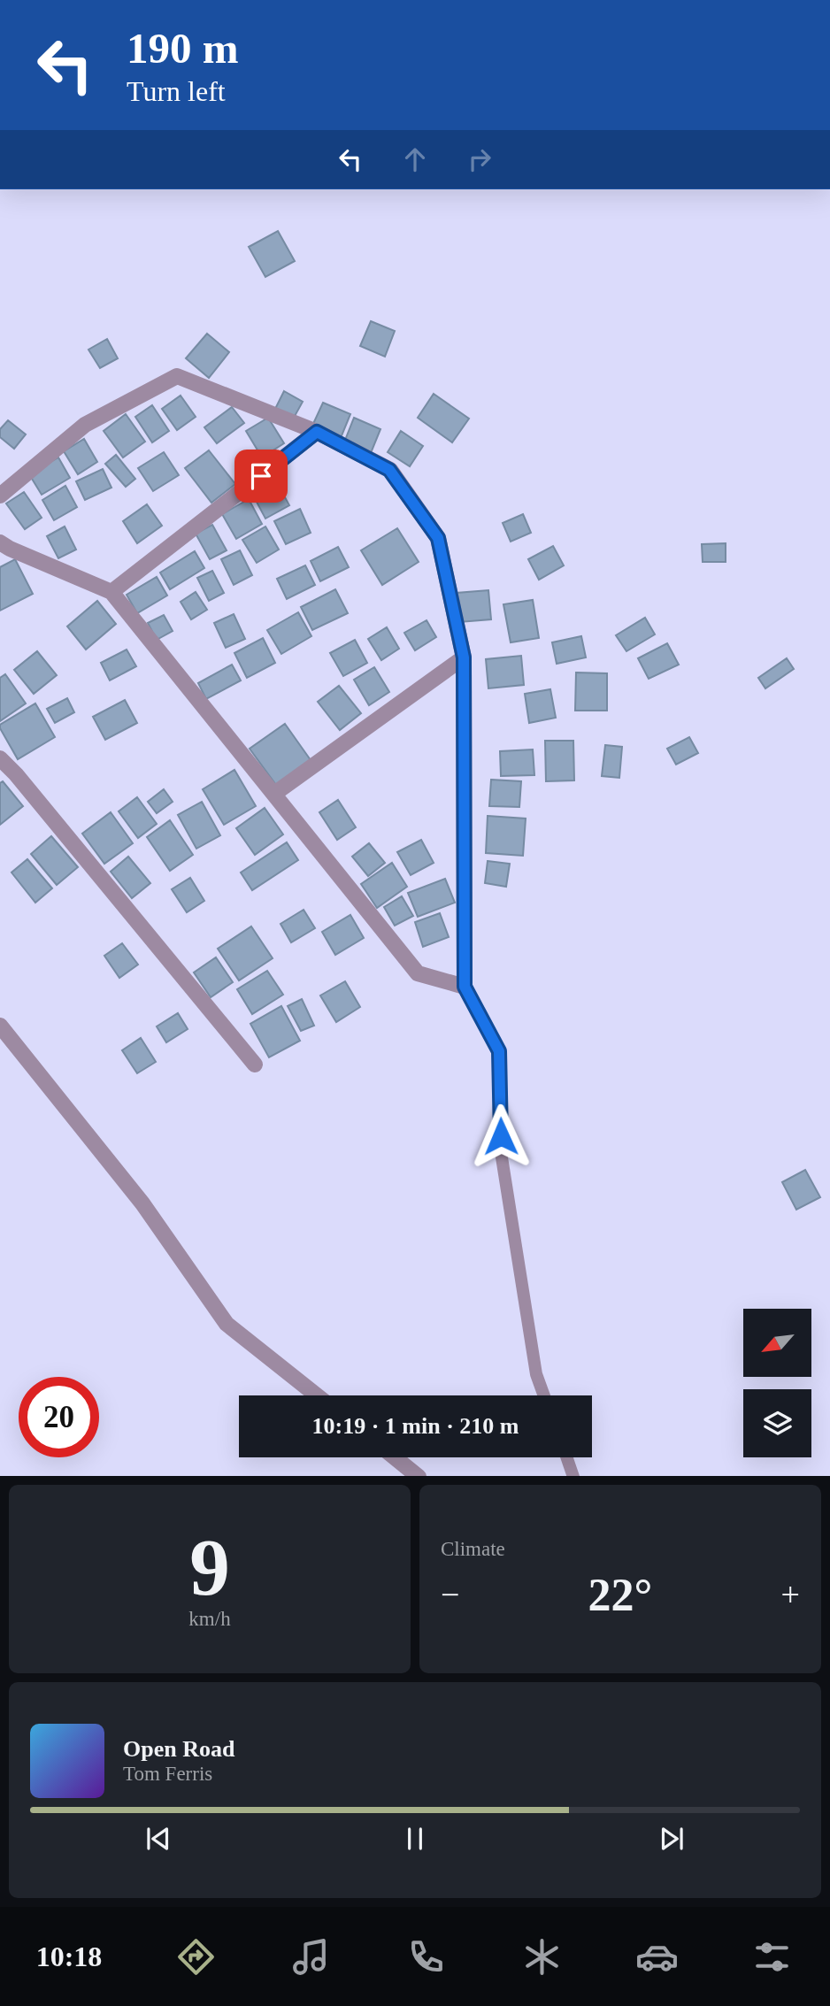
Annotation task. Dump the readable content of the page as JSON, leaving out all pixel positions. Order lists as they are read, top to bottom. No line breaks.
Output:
{"north":"bottom left","page":{"turn":["190 m","Turn left"],"limit":"20","trip":"10:19 · 1 min · 210 m","tile":[["9","km/h"],"Climate"],"heat":["−","22°","+"],"song":["Open Road","Tom Ferris"],"tabs":"10:18"}}
